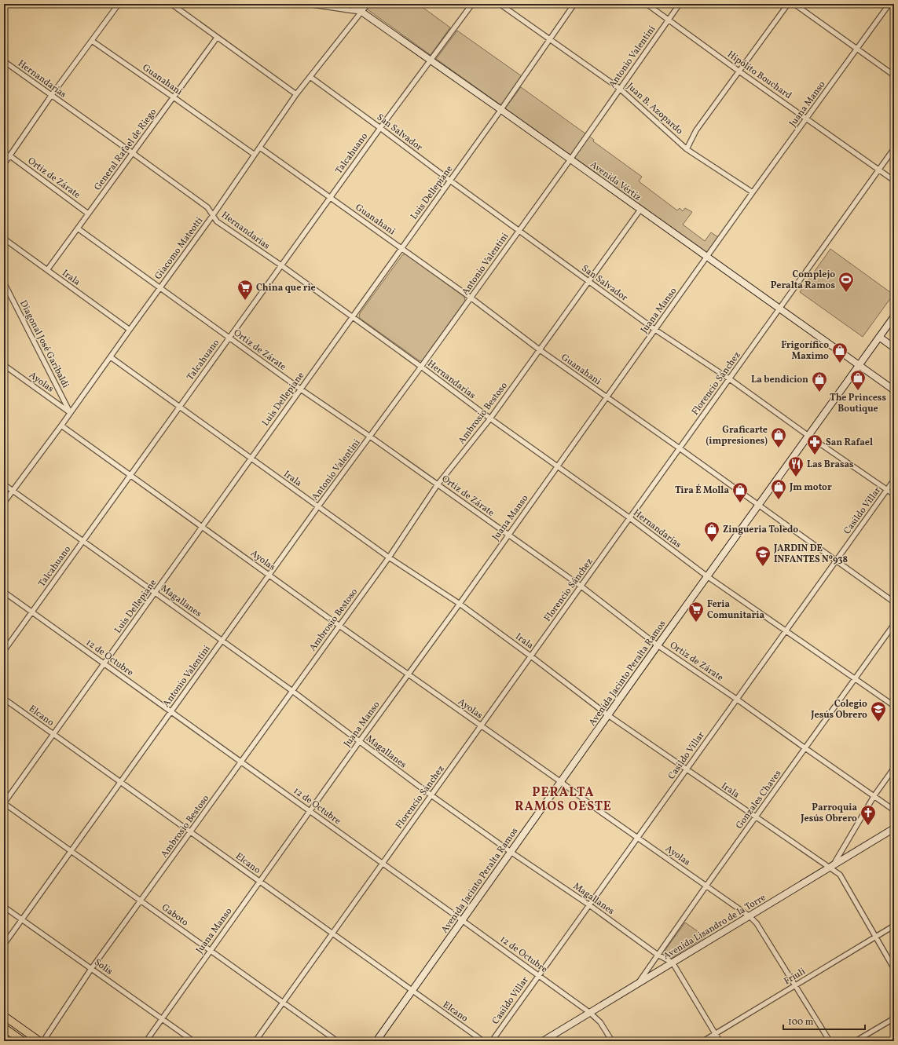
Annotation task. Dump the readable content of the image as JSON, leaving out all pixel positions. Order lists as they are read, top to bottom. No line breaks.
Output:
{"streets":{"street":["Antonio Valentini","Hipólito Bouchard","Hernandarias","Guanahani","Juana Manso","Juan B. Azopardo","San Salvador","General Rafael de Riego","Talcahuano","Ortiz de Zárate","Avenida Vértiz","Luis Dellepiane","Giacomo Mateotti","Irala","Diagonal José Garibaldi","Ayolas","Florencio Sánchez","Ambrosio Bestoso","Casildo Villar","Magallanes","12 de Octubre","Avenida Jacinto Peralta Ramos","Elcano","Gonzales Chaves","Gaboto","Avenida Lisandro de la Torre","Solís","Friuli"]},"crossings":[["Antonio Valentini","Hipólito Bouchard"],["Antonio Valentini","Hernandarias"],["Antonio Valentini","Guanahani"],["Antonio Valentini","Juan B. Azopardo"],["Antonio Valentini","San Salvador"],["Antonio Valentini","Ortiz de Zárate"],["Antonio Valentini","Avenida Vértiz"],["Antonio Valentini","Irala"],["Antonio Valentini","Ayolas"],["Antonio Valentini","Magallanes"],["Antonio Valentini","12 de Octubre"],["Antonio Valentini","Elcano"],["Antonio Valentini","Gaboto"],["Antonio Valentini","Solís"],["Hipólito Bouchard","Juana Manso"],["Hipólito Bouchard","Florencio Sánchez"],["Hernandarias","Juana Manso"],["Hernandarias","General Rafael de Riego"],["Hernandarias","Talcahuano"],["Hernandarias","Luis Dellepiane"],["Hernandarias","Giacomo Mateotti"],["Hernandarias","Florencio Sánchez"],["Hernandarias","Ambrosio Bestoso"],["Hernandarias","Casildo Villar"],["Hernandarias","Avenida Jacinto Peralta Ramos"],["Hernandarias","Gonzales Chaves"],["Guanahani","Juana Manso"],["Guanahani","General Rafael de Riego"],["Guanahani","Talcahuano"],["Guanahani","Luis Dellepiane"],["Guanahani","Giacomo Mateotti"],["Guanahani","Florencio Sánchez"],["Guanahani","Ambrosio Bestoso"],["Guanahani","Casildo Villar"],["Guanahani","Avenida Jacinto Peralta Ramos"],["Juana Manso","Juan B. Azopardo"],["Juana Manso","San Salvador"],["Juana Manso","Ortiz de Zárate"],["Juana Manso","Avenida Vértiz"],["Juana Manso","Irala"],["Juana Manso","Ayolas"],["Juana Manso","Magallanes"],["Juana Manso","12 de Octubre"],["Juana Manso","Elcano"],["Juana Manso","Gaboto"],["Juana Manso","Solís"],["Juan B. Azopardo","Luis Dellepiane"],["San Salvador","Talcahuano"],["San Salvador","Luis Dellepiane"],["San Salvador","Giacomo Mateotti"],["San Salvador","Florencio Sánchez"],["San Salvador","Ambrosio Bestoso"],["San Salvador","Casildo Villar"],["San Salvador","Avenida Jacinto Peralta Ramos"],["General Rafael de Riego","Ortiz de Zárate"],["General Rafael de Riego","Irala"],["Talcahuano","Ortiz de Zárate"],["Talcahuano","Avenida Vértiz"],["Talcahuano","Irala"],["Talcahuano","Ayolas"],["Talcahuano","Magallanes"],["Talcahuano","12 de Octubre"],["Ortiz de Zárate","Luis Dellepiane"],["Ortiz de Zárate","Giacomo Mateotti"],["Ortiz de Zárate","Florencio Sánchez"],["Ortiz de Zárate","Ambrosio Bestoso"],["Ortiz de Zárate","Casildo Villar"],["Ortiz de Zárate","Avenida Jacinto Peralta Ramos"],["Ortiz de Zárate","Gonzales Chaves"],["Avenida Vértiz","Luis Dellepiane"],["Avenida Vértiz","Giacomo Mateotti"],["Avenida Vértiz","Florencio Sánchez"],["Avenida Vértiz","Ambrosio Bestoso"],["Avenida Vértiz","Avenida Jacinto Peralta Ramos"],["Luis Dellepiane","Irala"],["Luis Dellepiane","Ayolas"],["Luis Dellepiane","Magallanes"],["Luis Dellepiane","12 de Octubre"],["Luis Dellepiane","Elcano"],["Luis Dellepiane","Gaboto"],["Giacomo Mateotti","Irala"],["Giacomo Mateotti","Diagonal José Garibaldi"],["Giacomo Mateotti","Ayolas"],["Giacomo Mateotti","Magallanes"],["Irala","Florencio Sánchez"],["Irala","Ambrosio Bestoso"],["Irala","Casildo Villar"],["Irala","Avenida Jacinto Peralta Ramos"],["Irala","Gonzales Chaves"],["Irala","Avenida Lisandro de la Torre"],["Irala","Friuli"],["Diagonal José Garibaldi","Ayolas"],["Ayolas","Florencio Sánchez"],["Ayolas","Ambrosio Bestoso"],["Ayolas","Casildo Villar"],["Ayolas","Avenida Jacinto Peralta Ramos"],["Ayolas","Gonzales Chaves"],["Ayolas","Avenida Lisandro de la Torre"],["Ayolas","Friuli"],["Florencio Sánchez","Magallanes"],["Florencio Sánchez","12 de Octubre"],["Florencio Sánchez","Elcano"],["Florencio Sánchez","Gaboto"],["Ambrosio Bestoso","Magallanes"],["Ambrosio Bestoso","12 de Octubre"],["Ambrosio Bestoso","Elcano"],["Ambrosio Bestoso","Gaboto"],["Ambrosio Bestoso","Solís"],["Casildo Villar","Magallanes"],["Casildo Villar","12 de Octubre"],["Magallanes","Avenida Jacinto Peralta Ramos"],["Magallanes","Gonzales Chaves"],["Magallanes","Avenida Lisandro de la Torre"],["12 de Octubre","Avenida Jacinto Peralta Ramos"],["12 de Octubre","Avenida Lisandro de la Torre"],["Avenida Jacinto Peralta Ramos","Elcano"],["Gonzales Chaves","Avenida Lisandro de la Torre"]],"districts":["PERALTA RAMOS OESTE"],"places":{"sports":["Complejo Peralta Ramos"],"supermarket":["China que rie","Feria Comunitaria"],"shop":["Frigorífico Maximo","The Princess Boutique","La bendicion","Graficarte (impresiones)","Jm motor","Tira É Molla","Zingueria Toledo"],"pharmacy":["San Rafael"],"restaurant":["Las Brasas"],"school or university":["JARDIN DE INFANTES Nº938","Colegio Jesús Obrero"],"church":["Parroquia Jesús Obrero"]},"scale_bar":"100 m"}
